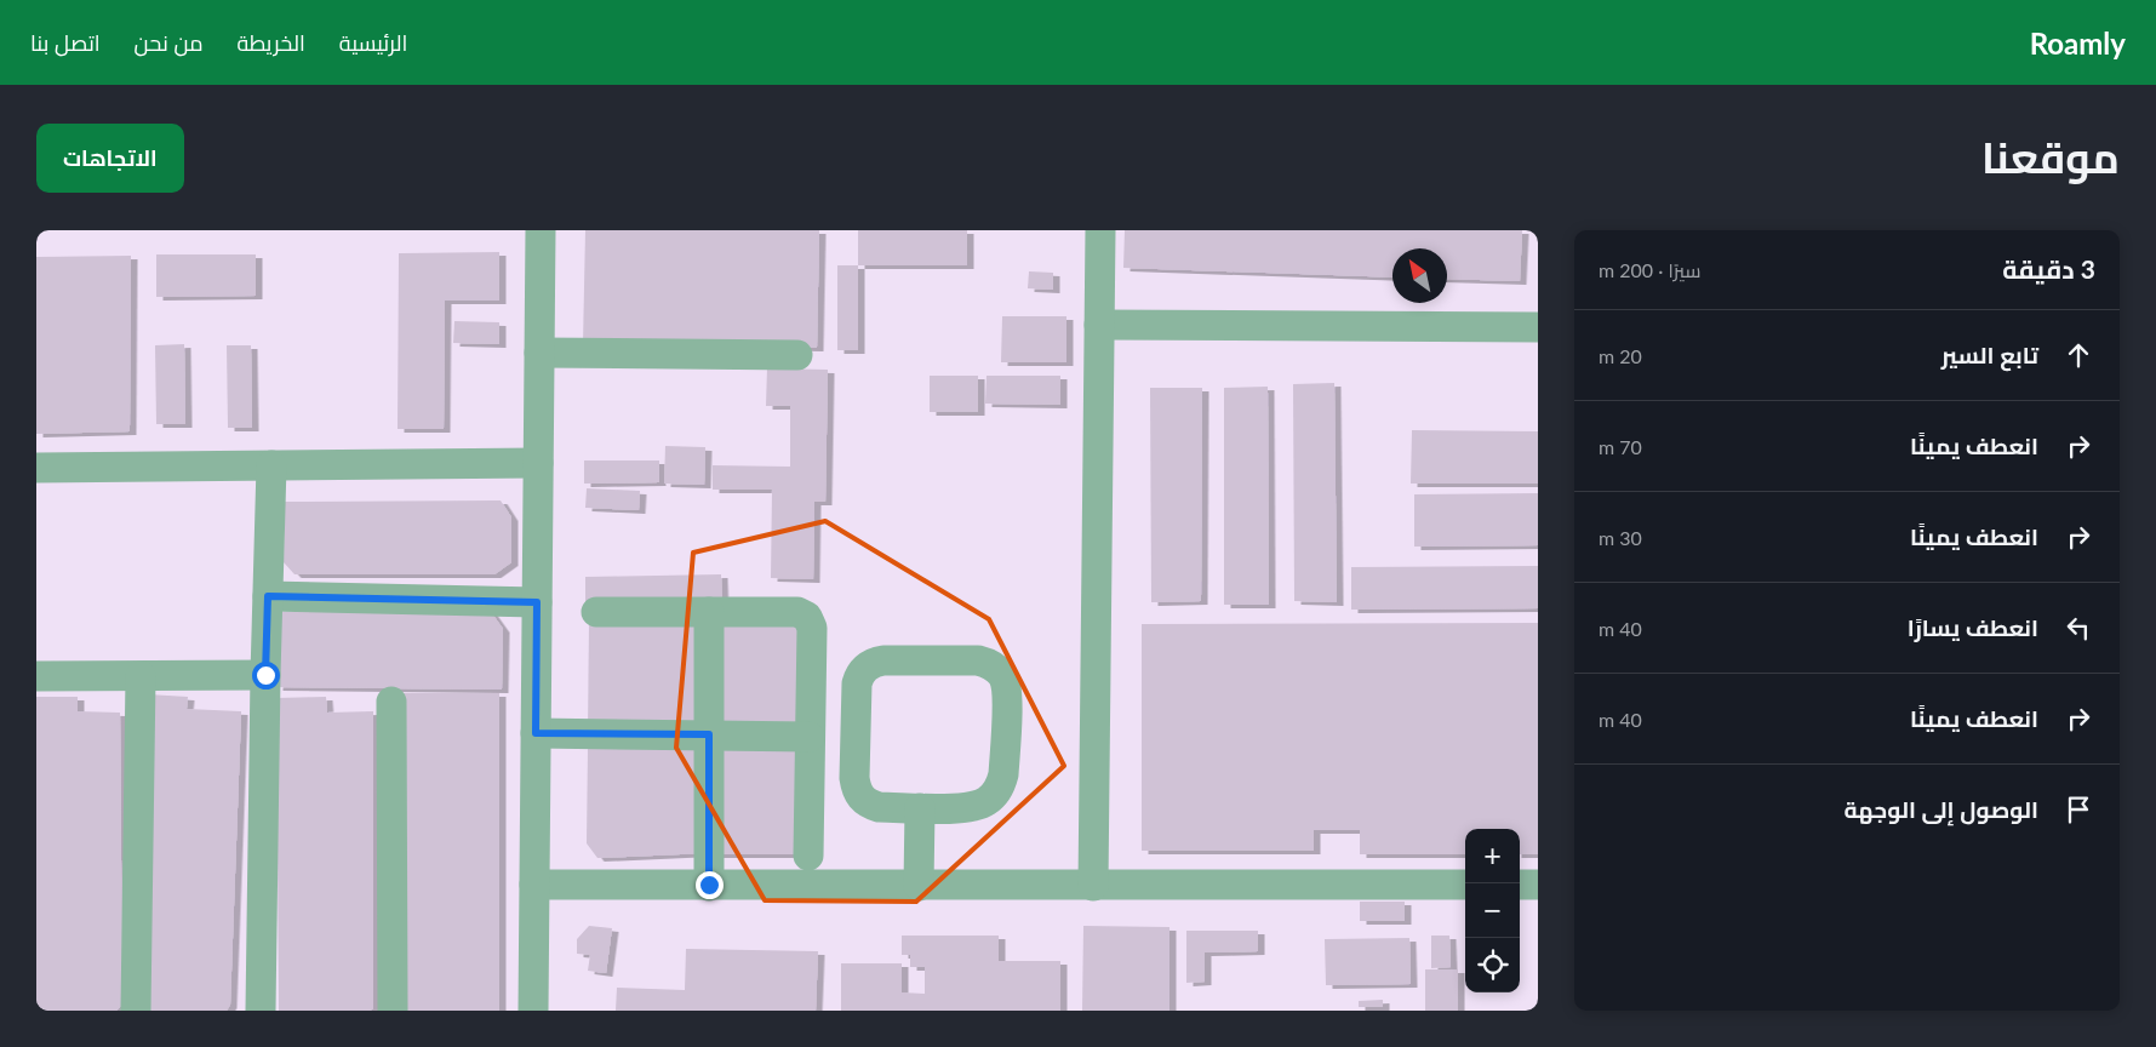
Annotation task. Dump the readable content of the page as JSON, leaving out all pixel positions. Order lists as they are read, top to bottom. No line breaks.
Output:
{"north":"top left","page":{"header":"Roamly","nav":["الرئيسية","الخريطة","من نحن","اتصل بنا"],"title":"موقعنا","buttons":"الاتجاهات","heading":["3 دقيقة","سيرًا · 200 m"],"list":[["تابع السير","20 m"],["انعطف يمينًا","70 m"],["انعطف يمينًا","30 m"],["انعطف يسارًا","40 m"],["انعطف يمينًا","40 m"],"الوصول إلى الوجهة"],"map_buttons":["+","−"]}}
